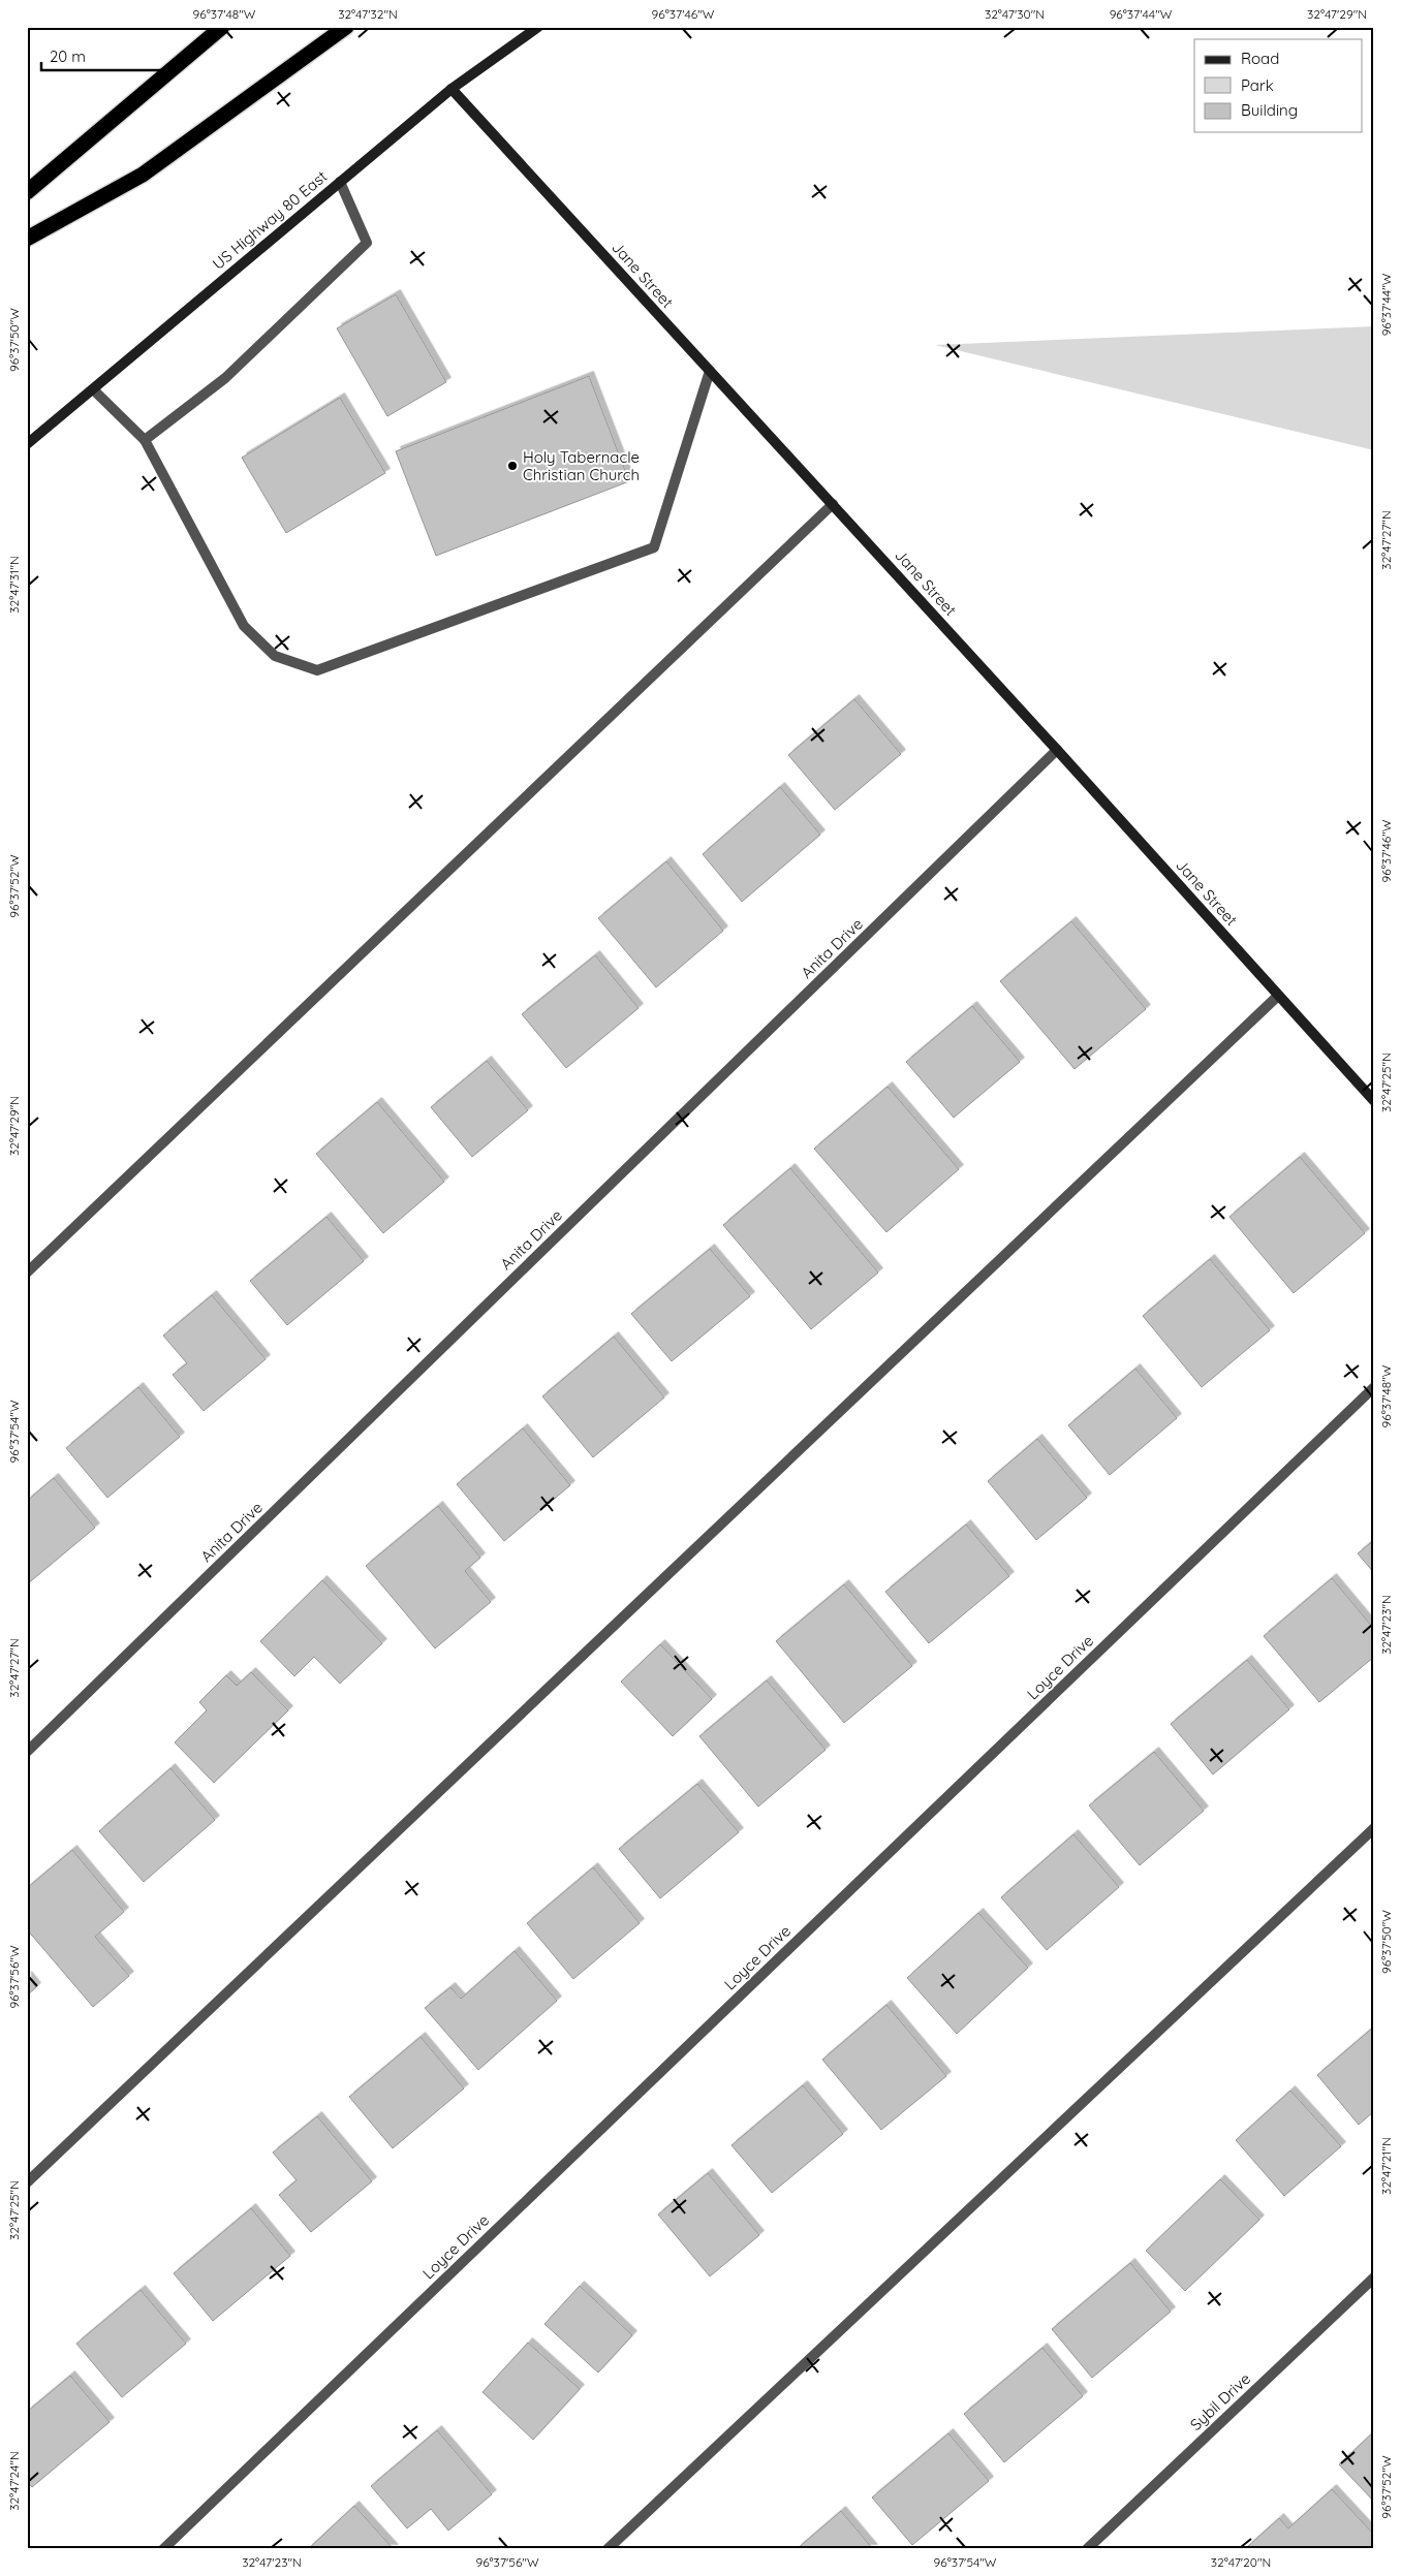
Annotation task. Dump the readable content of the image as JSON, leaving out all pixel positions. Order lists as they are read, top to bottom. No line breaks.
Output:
{"streets":{"street":["US Highway 80 East","Jane Street","Anita Drive","Loyce Drive","Sybil Drive"]},"crossings":[["US Highway 80 East","Jane Street"],["Jane Street","Anita Drive"]],"places":["Holy Tabernacle Christian Church"],"legend":["Road","Park","Building"],"scale_bar":"20 m","coordinates":["96°37'48\"W","32°47'32\"N","96°37'46\"W","32°47'30\"N","96°37'44\"W","32°47'29\"N","96°37'50\"W","32°47'27\"N","32°47'31\"N","96°37'52\"W","32°47'25\"N","96°37'54\"W","32°47'23\"N","96°37'56\"W","32°47'21\"N","32°47'24\"N","32°47'20\"N"]}
